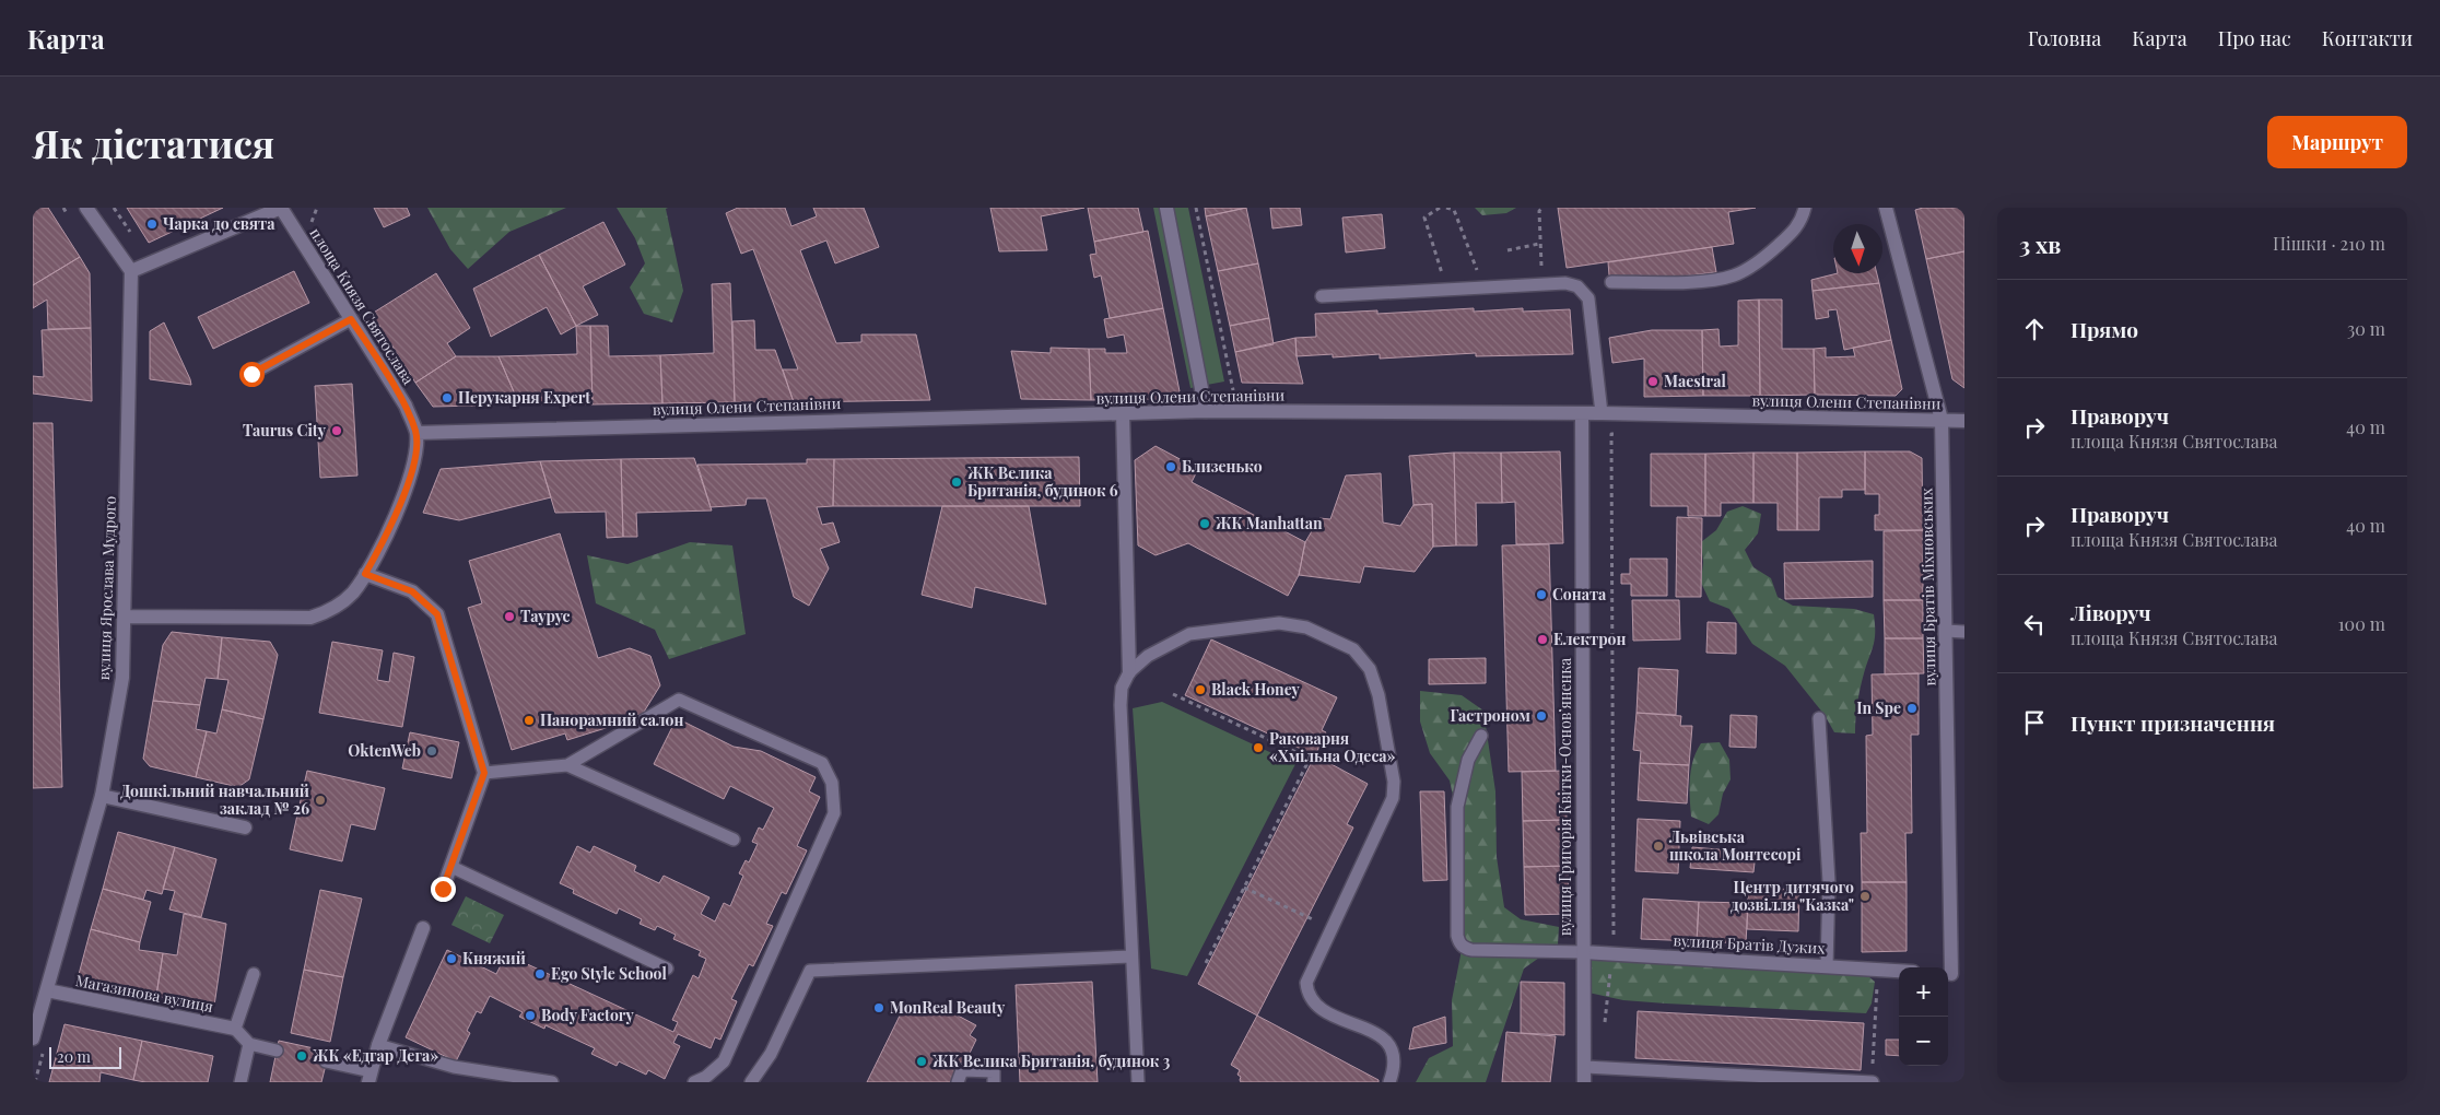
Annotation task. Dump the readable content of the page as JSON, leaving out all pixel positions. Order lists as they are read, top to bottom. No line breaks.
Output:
{"streets":{"street":["площа Князя Святослава","вулиця Олени Степанівни","вулиця Братів Міхновських","вулиця Ярослава Мудрого","вулиця Григорія Квітки-Основʼяненка","вулиця Братів Дужих","Магазинова вулиця"]},"crossings":[["площа Князя Святослава","вулиця Олени Степанівни"],["площа Князя Святослава","вулиця Ярослава Мудрого"],["вулиця Олени Степанівни","вулиця Братів Міхновських"],["вулиця Олени Степанівни","вулиця Григорія Квітки-Основʼяненка"],["вулиця Ярослава Мудрого","Магазинова вулиця"],["вулиця Григорія Квітки-Основʼяненка","вулиця Братів Дужих"]],"places":["Чарка до свята","Maestral","Перукарня Expert","Taurus City","Близенько","ЖК Велика Британія, будинок 6","ЖК Manhattan","Соната","Таурус","Електрон","Black Honey","In Spe","Гастроном","Панорамний салон","Раковарня «Хмільна Одеса»","OktenWeb","Дошкільний навчальний заклад № 26","Львівська школа Монтесорі","Центр дитячого дозвілля \"Казка\"","Княжий","Ego Style School","MonReal Beauty","Body Factory","ЖК «Едгар Дега»","ЖК Велика Британія, будинок 3"],"scale_bar":"20 m","north":"bottom","page":{"header":"Карта","nav":["Головна","Карта","Про нас","Контакти"],"buttons":"Маршрут","title":"Як дістатися","heading":["3 хв","Пішки · 210 m"],"list":[["Прямо","30 m"],["Праворуч","площа Князя Святослава","40 m"],["Праворуч","площа Князя Святослава","40 m"],["Ліворуч","площа Князя Святослава","100 m"],"Пункт призначення"],"map_buttons":["+","−"],"scale":"20 m"}}
